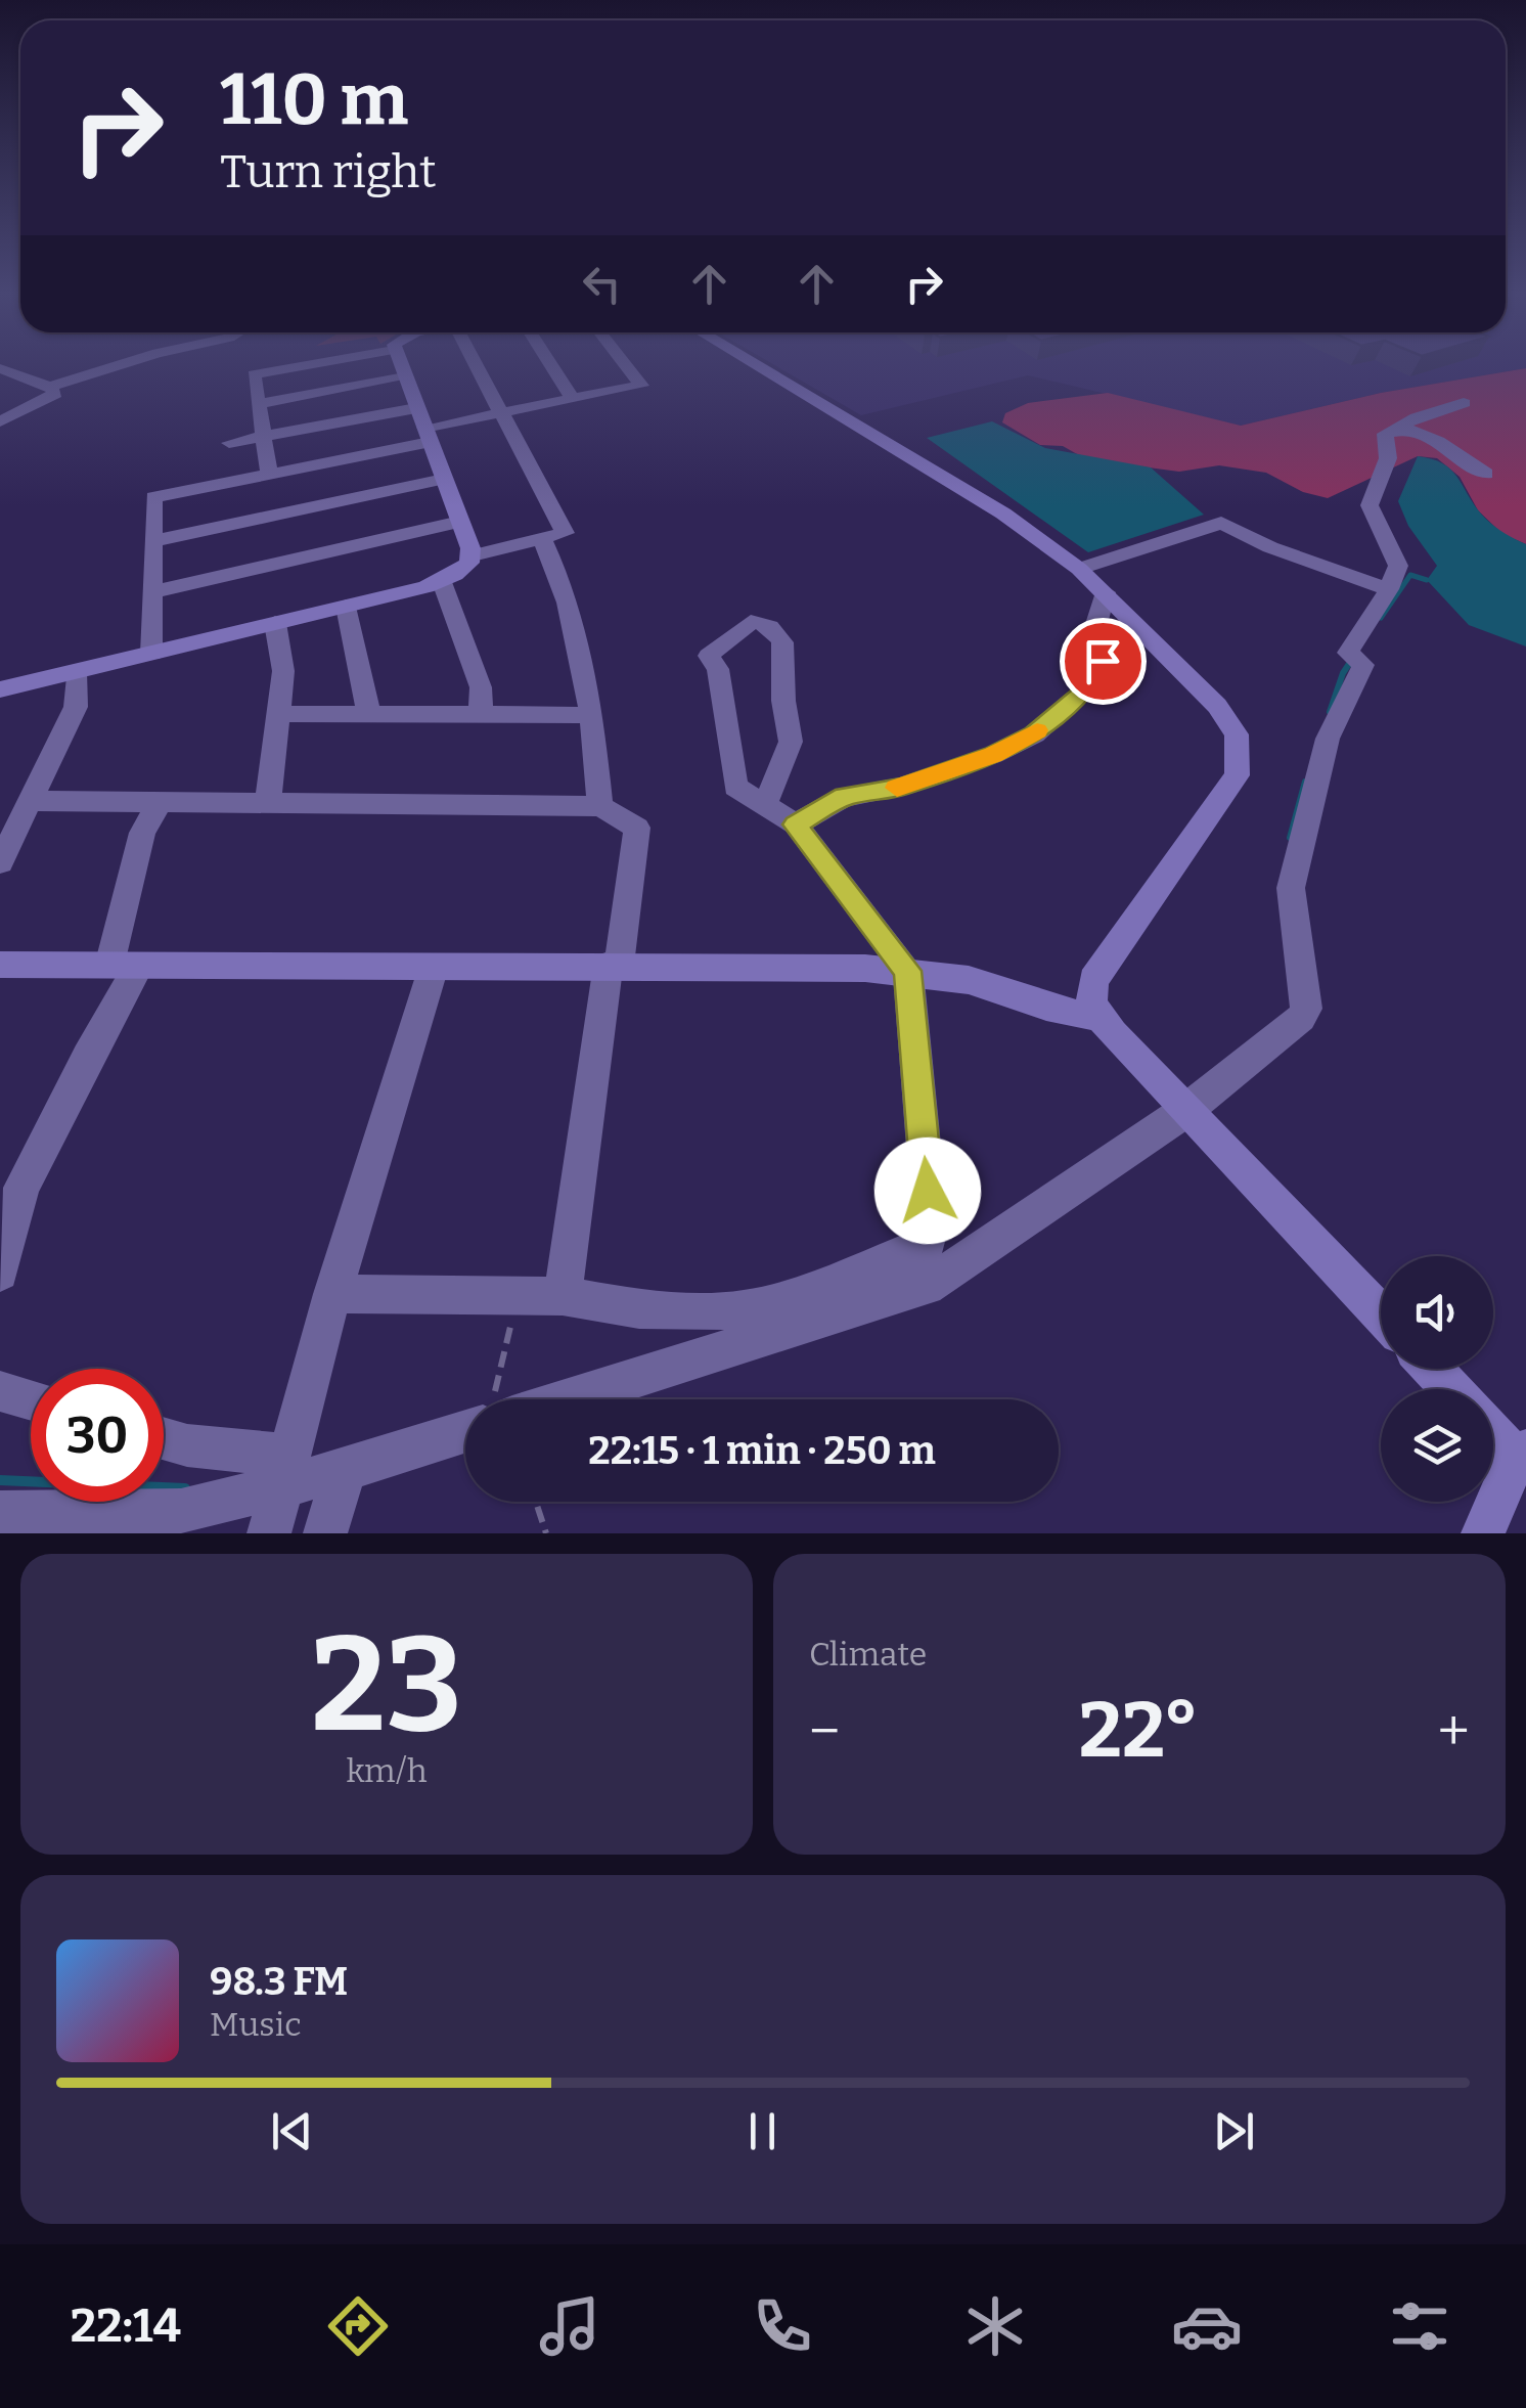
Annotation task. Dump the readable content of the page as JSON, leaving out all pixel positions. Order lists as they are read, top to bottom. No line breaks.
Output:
{"page":{"turn":["110 m","Turn right"],"limit":"30","trip":"22:15 · 1 min · 250 m","tile":[["23","km/h"],"Climate"],"heat":["−","22°","+"],"song":["98.3 FM","Music"],"tabs":"22:14"}}
